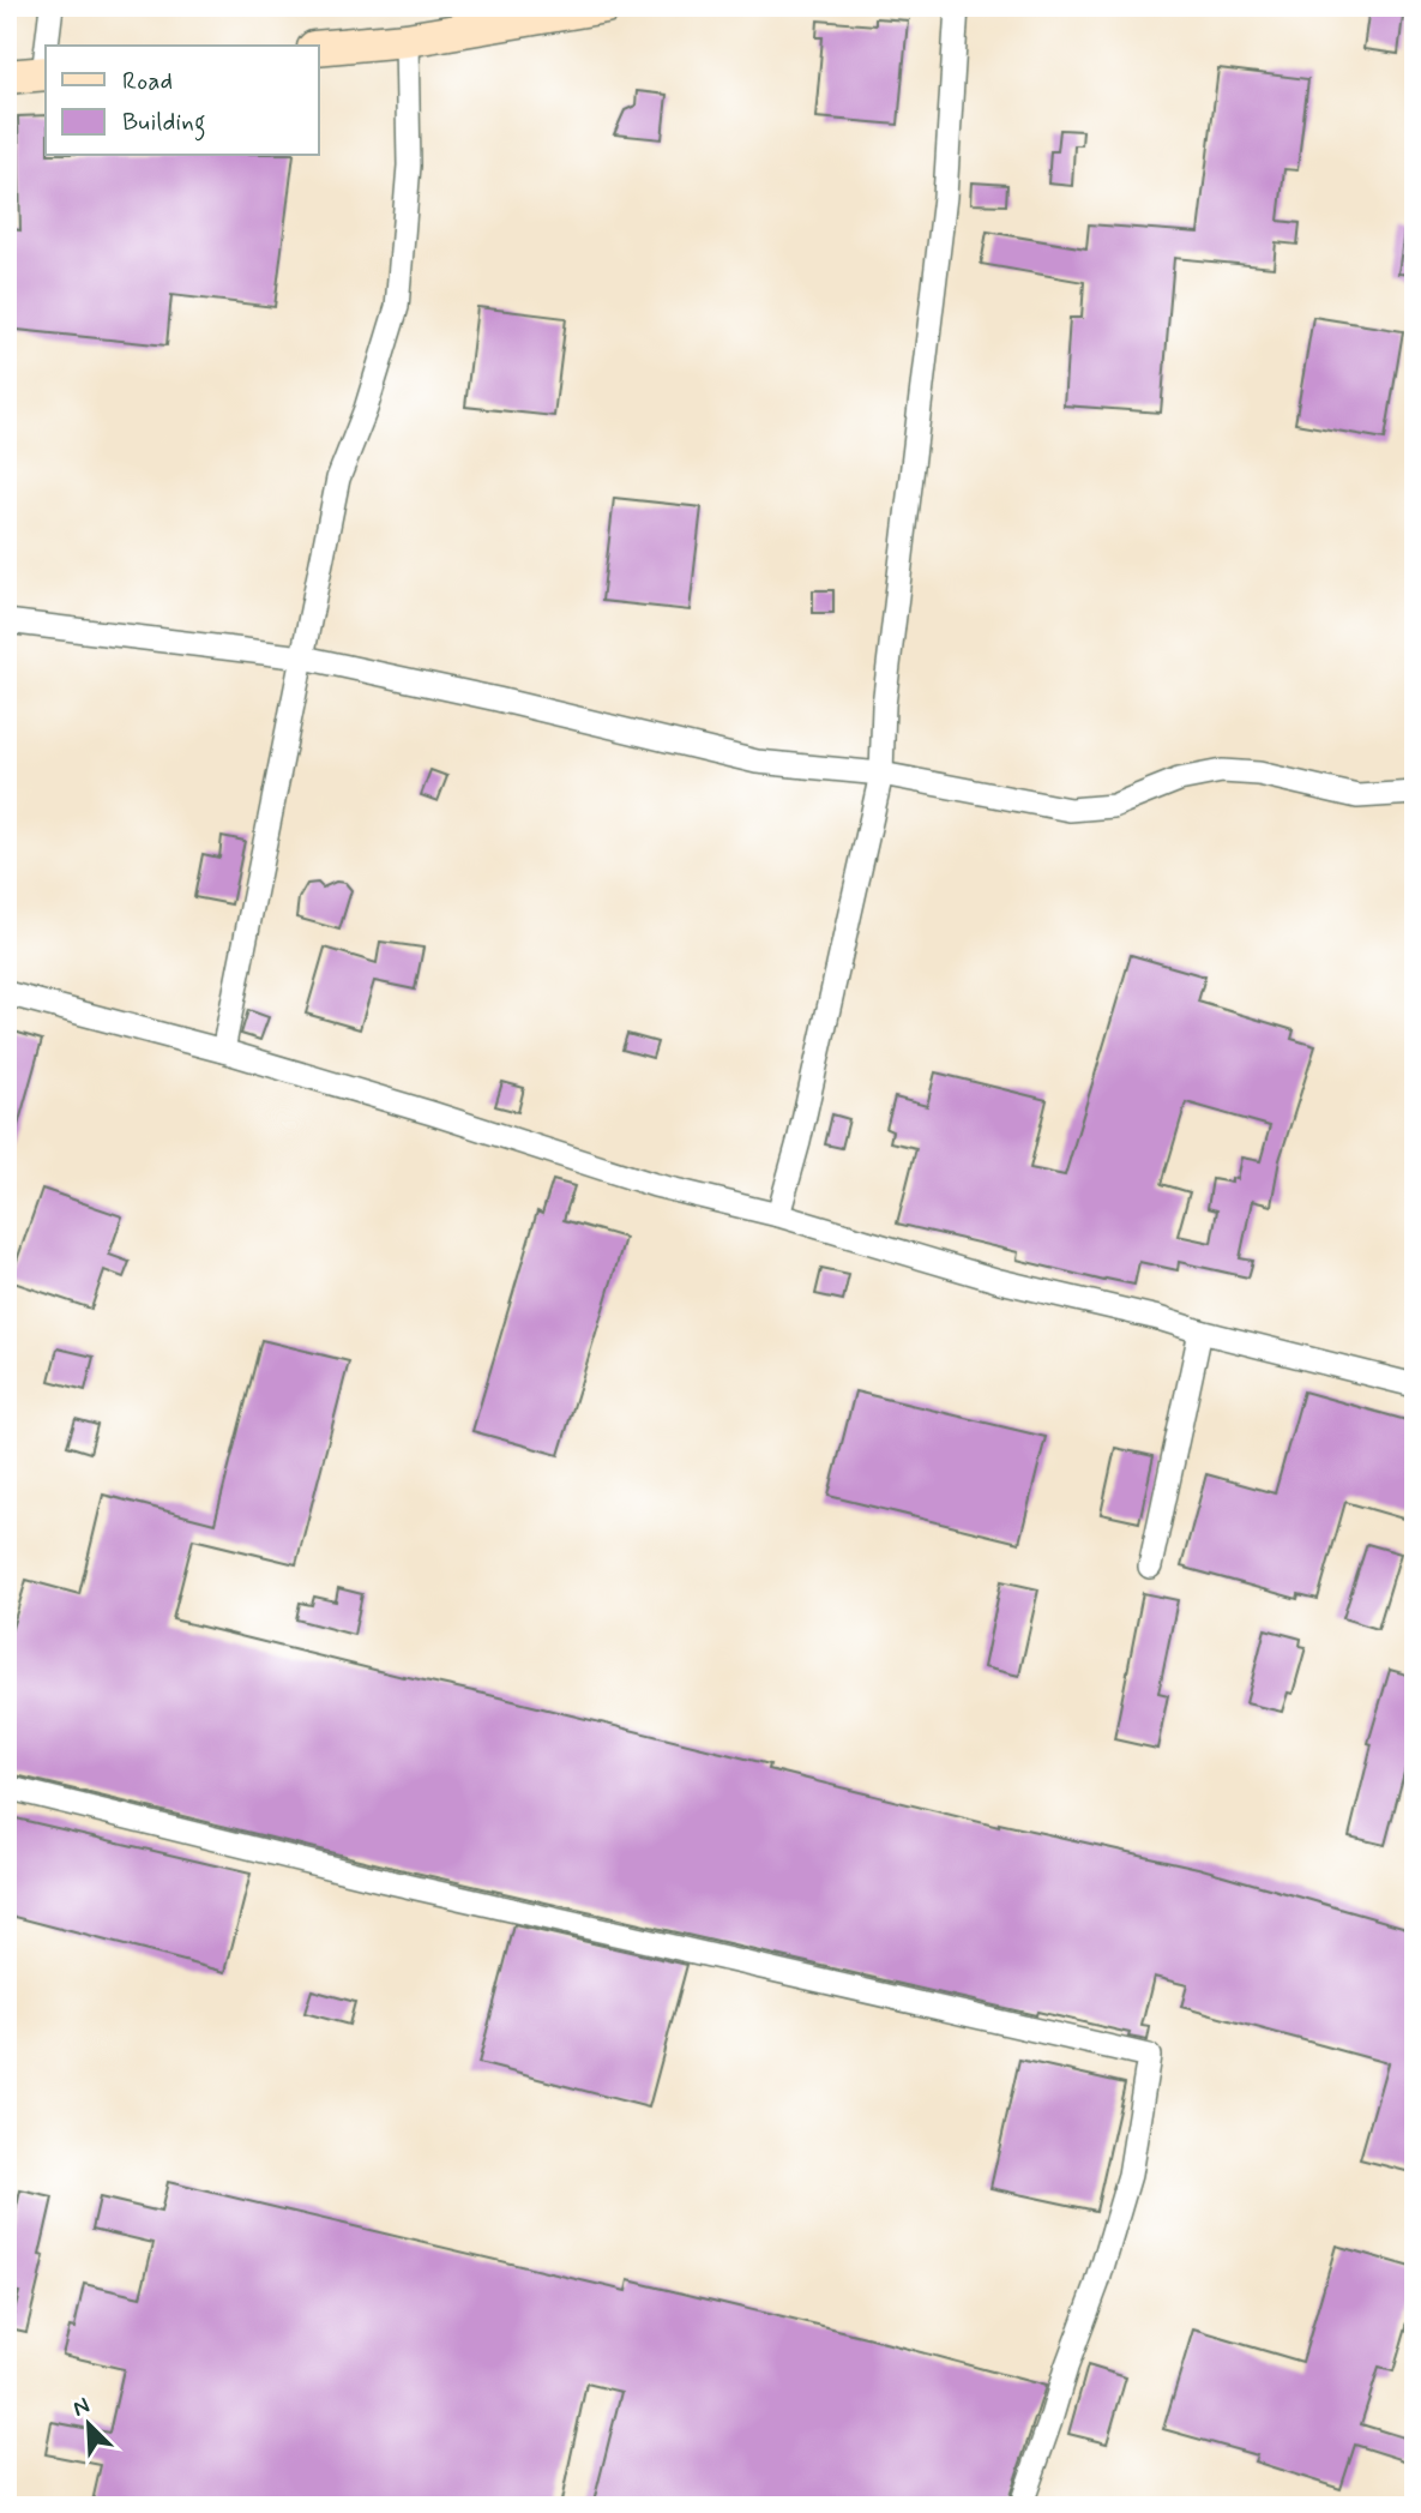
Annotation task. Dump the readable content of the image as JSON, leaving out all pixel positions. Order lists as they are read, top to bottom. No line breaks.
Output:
{"legend":["Road","Building"],"north":"top left"}
